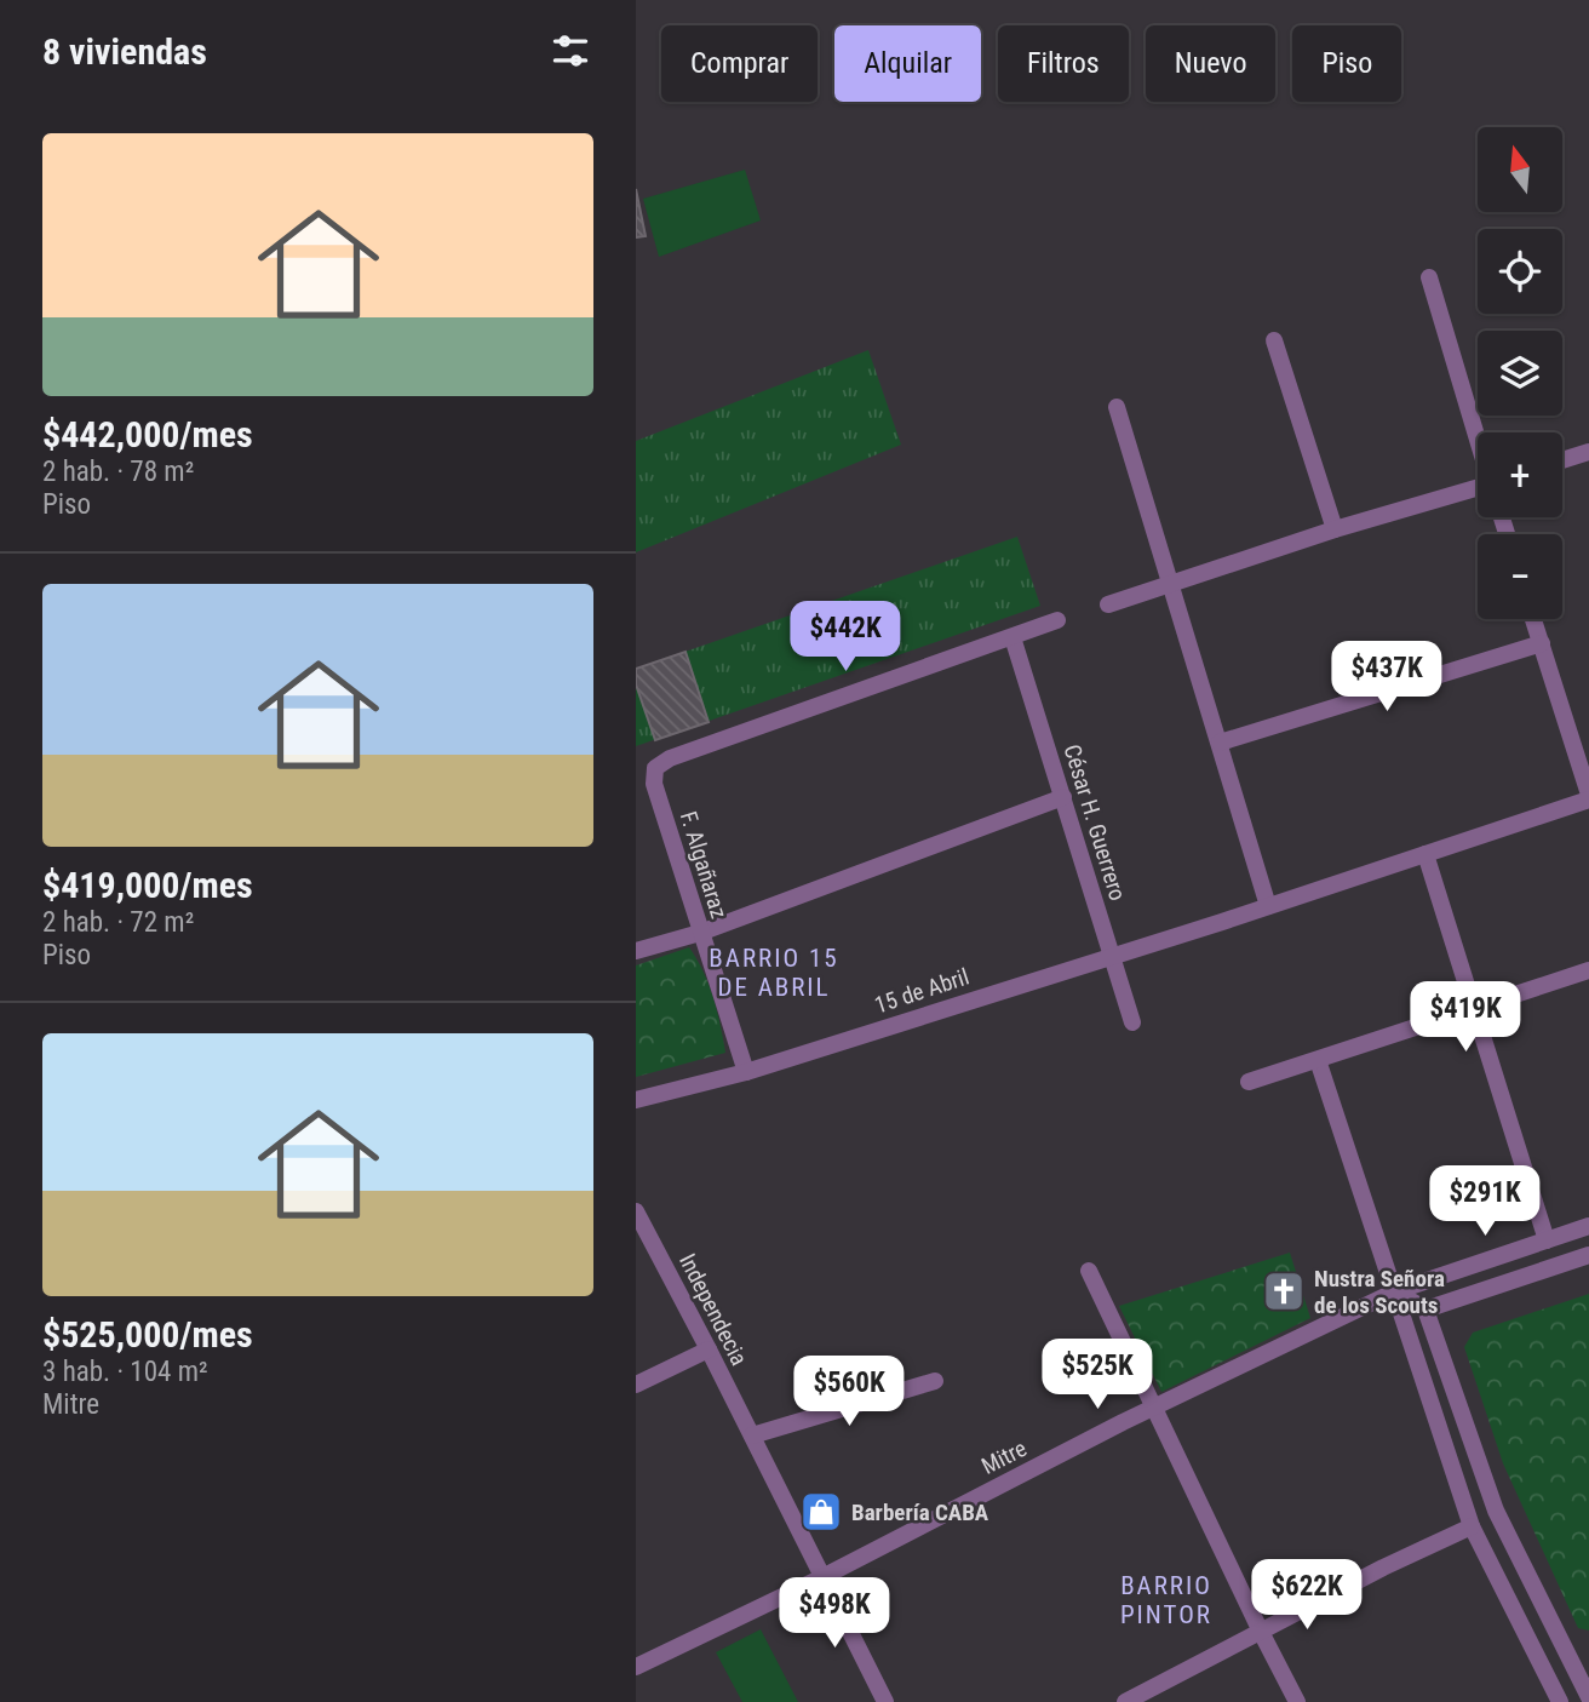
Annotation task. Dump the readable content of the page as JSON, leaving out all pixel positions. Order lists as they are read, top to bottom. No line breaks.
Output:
{"streets":{"street":["César H. Guerrero","F. Algañaraz","15 de Abril","Independecia","Mitre"]},"crossings":[["César H. Guerrero","F. Algañaraz"],["César H. Guerrero","15 de Abril"],["F. Algañaraz","15 de Abril"],["Independecia","Mitre"]],"districts":["BARRIO 15 DE ABRIL","BARRIO PINTOR"],"places":{"church":["Nustra Señora de los Scouts"],"shop":["Barbería CABA"]},"north":"top","page":{"heading":"8 viviendas","chip":["Comprar","Alquilar","Filtros","Nuevo","Piso"],"list":[{"name":"$442,000/mes","note":"2 hab. · 78 m² · Piso"},{"name":"$419,000/mes","note":"2 hab. · 72 m² · Piso"},{"name":"$525,000/mes","note":"3 hab. · 104 m² · Mitre"}],"map_buttons":["+","−"],"price":["$442K","$437K","$419K","$291K","$525K","$560K","$622K","$498K"]}}
